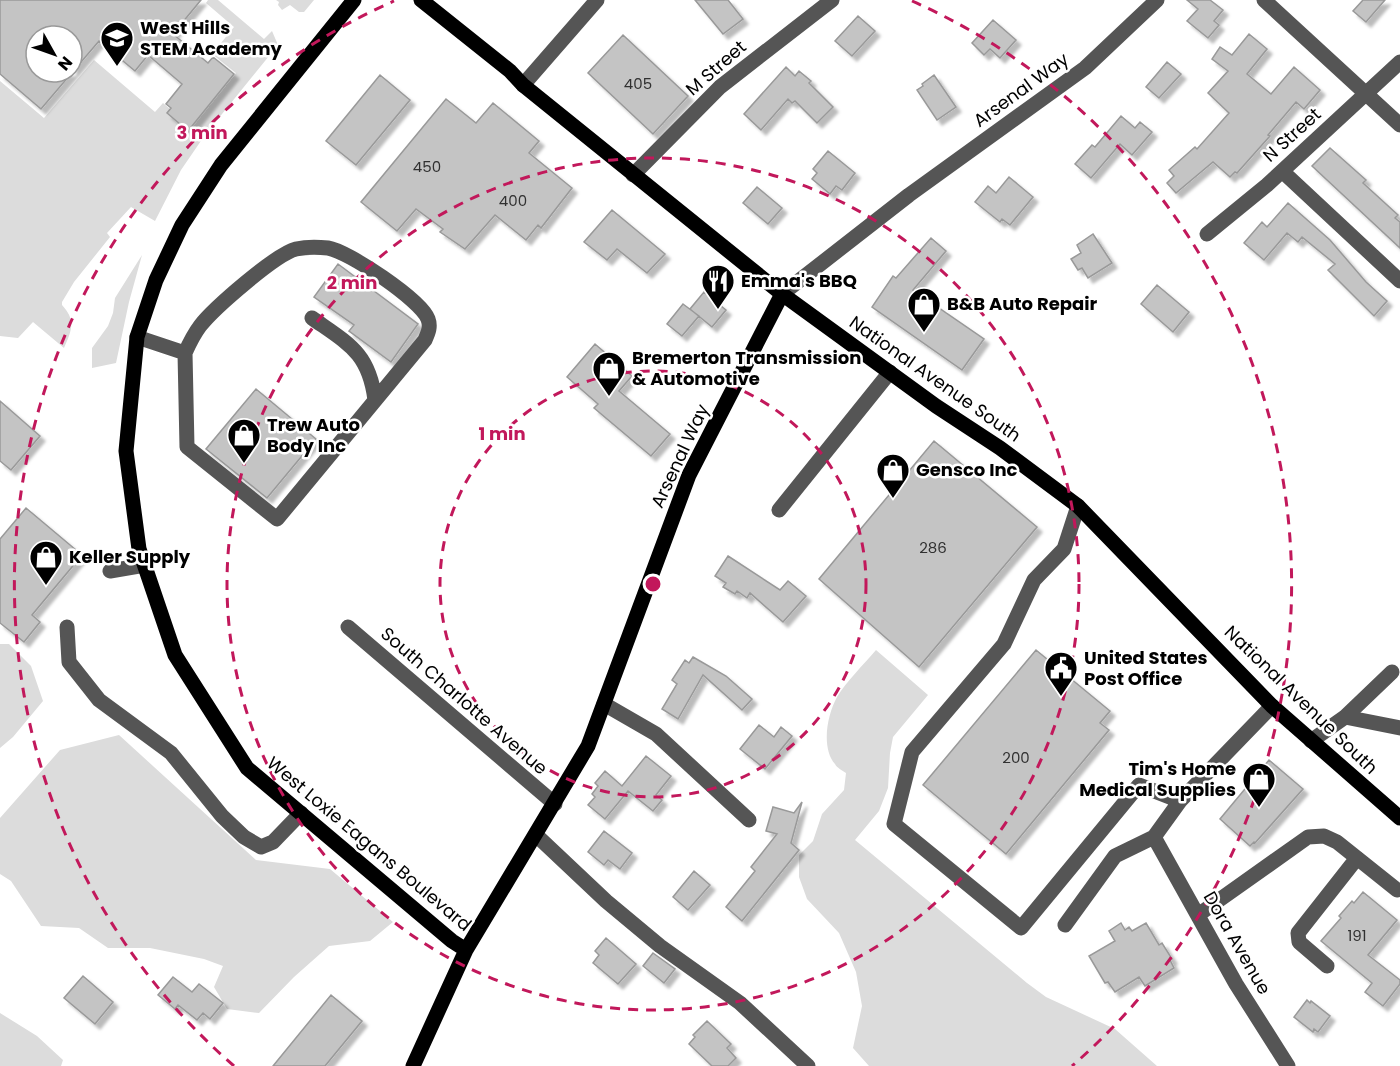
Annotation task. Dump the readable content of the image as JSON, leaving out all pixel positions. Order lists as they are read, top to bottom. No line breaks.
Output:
{"streets":{"main road":["Arsenal Way","National Avenue South","West Loxie Eagans Boulevard"],"street":["M Street","N Street","South Charlotte Avenue","Dora Avenue"]},"crossings":[["M Street","National Avenue South"],["Arsenal Way","National Avenue South"],["Arsenal Way","South Charlotte Avenue"],["Arsenal Way","West Loxie Eagans Boulevard"]],"places":{"school or university":["West Hills STEM Academy"],"restaurant":["Emma's BBQ"],"shop":["B&B Auto Repair","Bremerton Transmission & Automotive","Trew Auto Body Inc","Gensco Inc","Keller Supply","Tim's Home Medical Supplies"],"public building":["United States Post Office"]},"house_numbers":["405","450","400","286","200","191"],"north":"bottom right","rings":["3 min","2 min","1 min"]}
